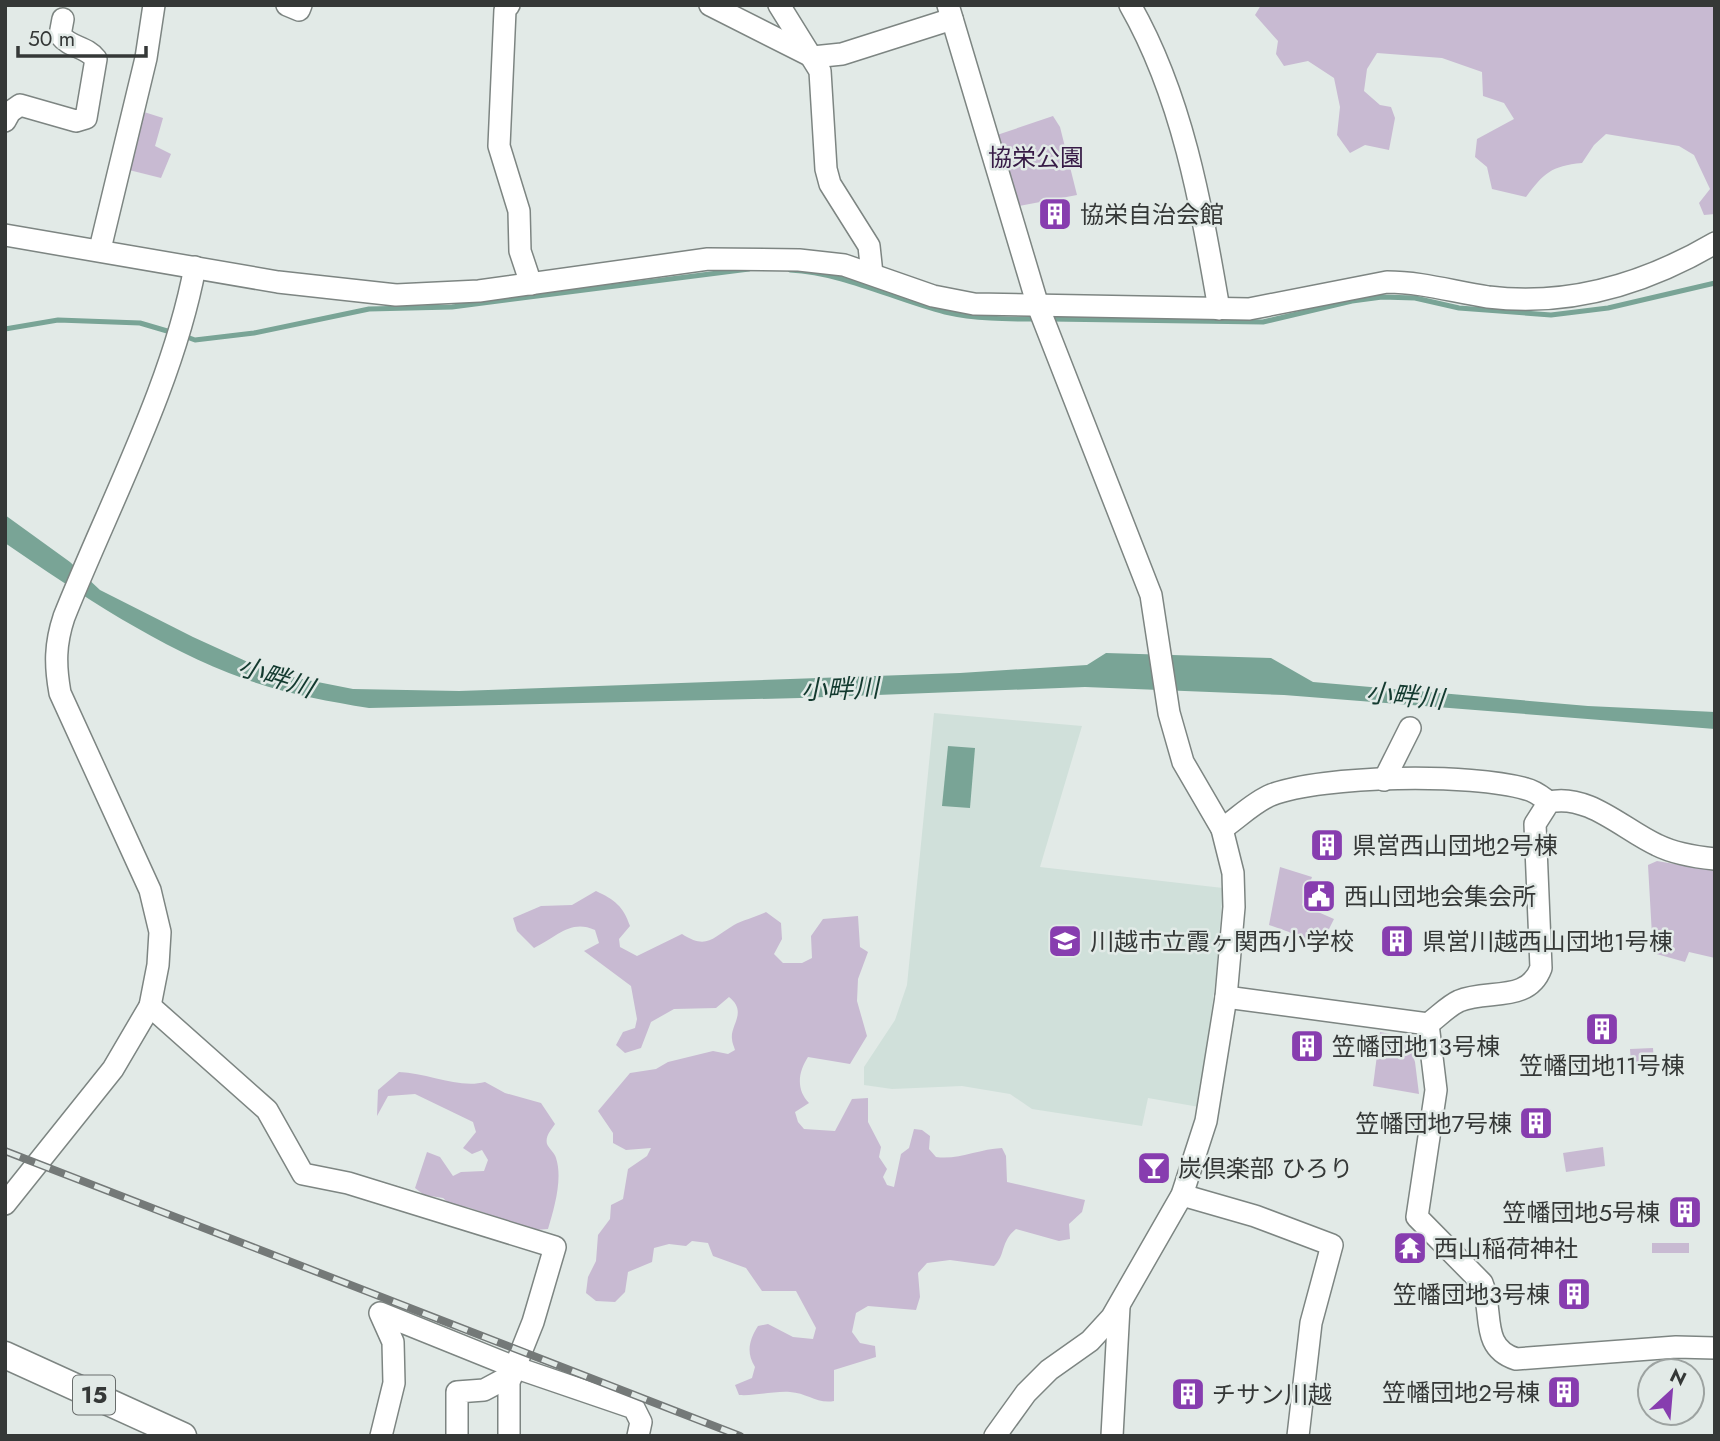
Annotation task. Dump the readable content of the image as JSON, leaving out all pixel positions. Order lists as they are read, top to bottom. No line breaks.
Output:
{"streets":{"main road":["15"]},"water":["小畔川"],"parks":["協栄公園"],"places":{"building":["協栄自治会館","県営西山団地2号棟","県営川越西山団地1号棟","笠幡団地11号棟","笠幡団地13号棟","笠幡団地7号棟","笠幡団地5号棟","笠幡団地3号棟","笠幡団地2号棟","チサン川越"],"public building":["西山団地会集会所"],"school or university":["川越市立霞ヶ関西小学校"],"bar":["炭倶楽部 ひろり"],"temple":["西山稲荷神社"]},"scale_bar":"50 m","north":"top right"}
